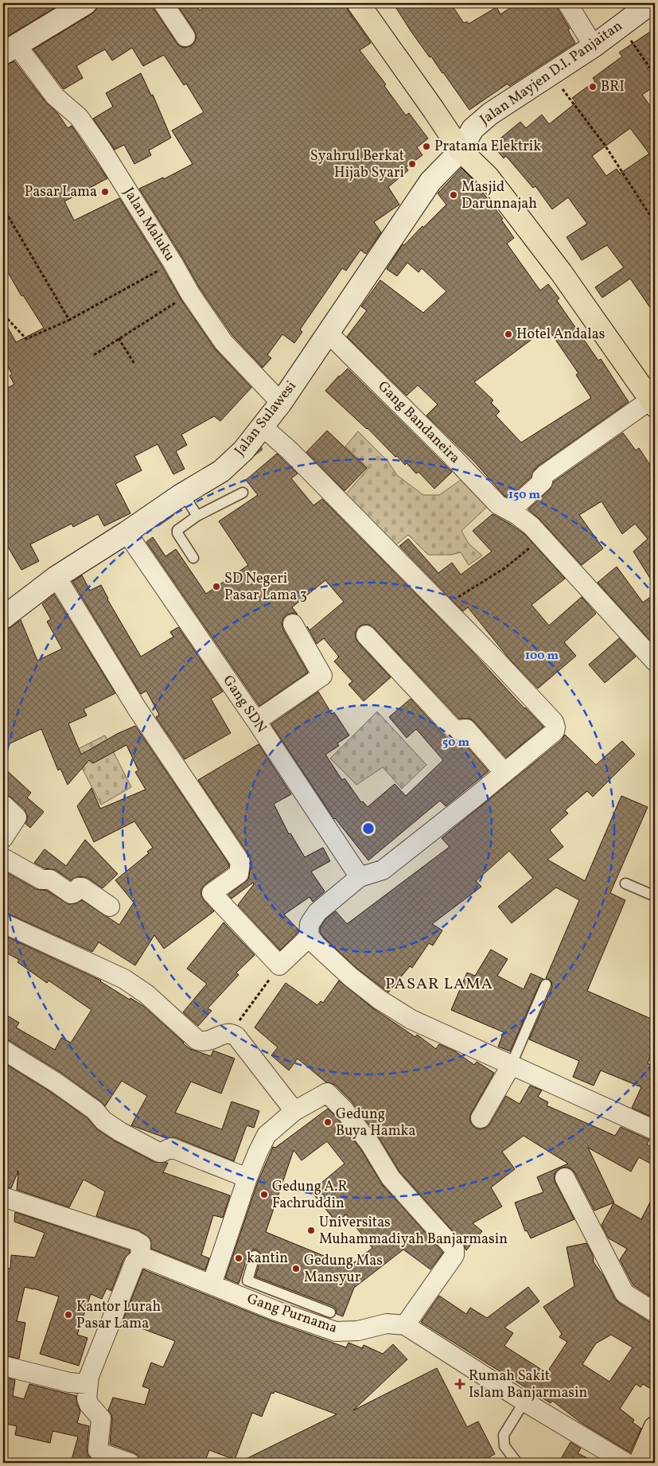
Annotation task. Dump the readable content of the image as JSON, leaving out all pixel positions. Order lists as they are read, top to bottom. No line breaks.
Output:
{"streets":{"main road":["Jalan Mayjen D.I. Panjaitan","Jalan Sulawesi"],"street":["Jalan Maluku","Gang Bandaneira","Gang SDN","Gang Purnama"]},"crossings":[["Jalan Mayjen D.I. Panjaitan","Jalan Sulawesi"],["Jalan Maluku","Jalan Sulawesi"],["Jalan Sulawesi","Gang Bandaneira"],["Jalan Sulawesi","Gang SDN"]],"districts":["PASAR LAMA"],"places":{"other":["BRI","Pratama Elektrik","Syahrul Berkat Hijab Syari","Pasar Lama","Masjid Darunnajah","Hotel Andalas","SD Negeri Pasar Lama 3","Gedung Buya Hamka","Gedung A.R Fachruddin","Universitas Muhammadiyah Banjarmasin","kantin","Gedung Mas Mansyur","Kantor Lurah Pasar Lama"],"health":["Rumah Sakit Islam Banjarmasin"]},"rings":["150 m","100 m","50 m"]}
